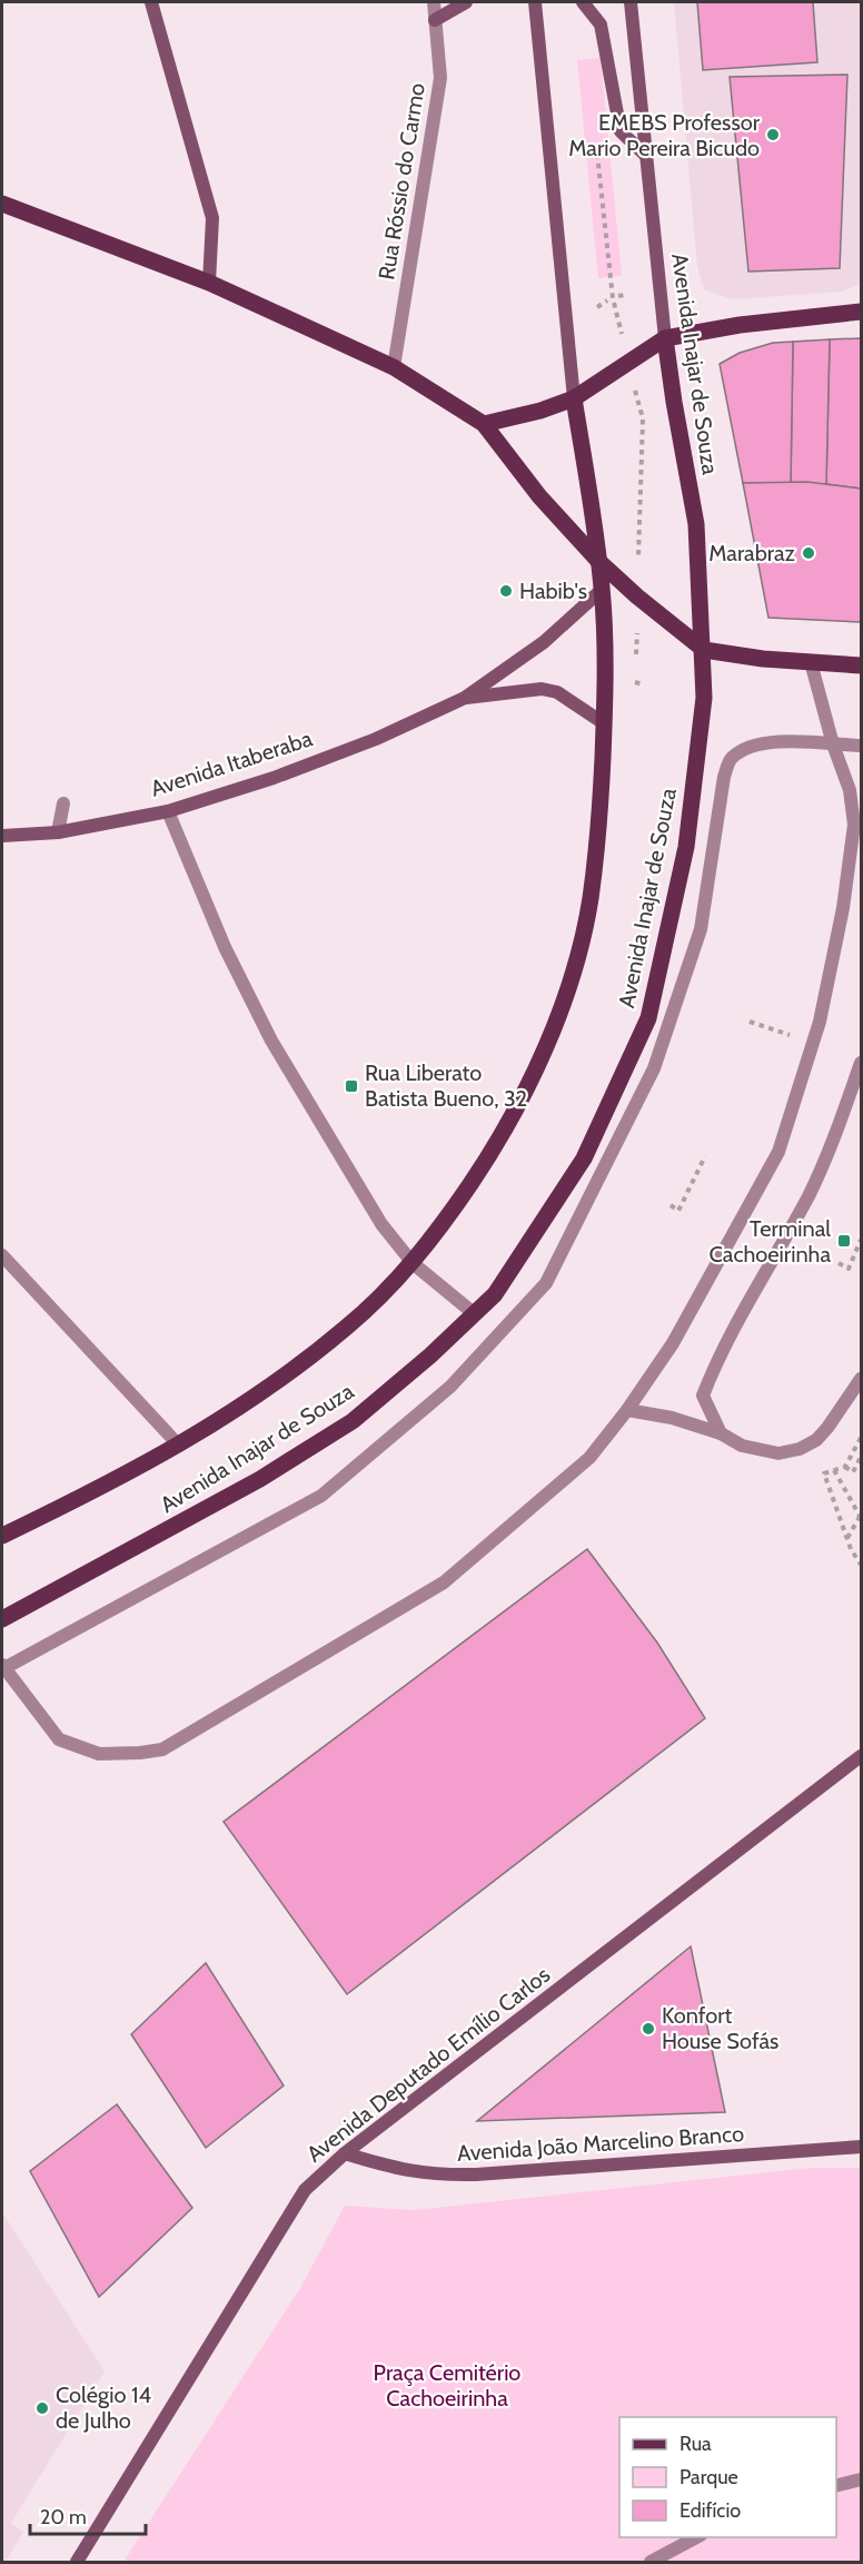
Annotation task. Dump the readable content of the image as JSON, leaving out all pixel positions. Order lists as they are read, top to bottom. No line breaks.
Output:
{"streets":{"main road":["Avenida Inajar de Souza","Avenida Itaberaba","Avenida Deputado Emílio Carlos","Avenida João Marcelino Branco"],"street":["Rua Róssio do Carmo"]},"crossings":[["Avenida Inajar de Souza","Avenida Itaberaba"],["Avenida Deputado Emílio Carlos","Avenida João Marcelino Branco"]],"parks":["Praça Cemitério Cachoeirinha"],"places":{"other":["EMEBS Professor Mario Pereira Bicudo","Marabraz","Habib's","Konfort House Sofás","Colégio 14 de Julho"],"transit":["Rua Liberato Batista Bueno, 32","Terminal Cachoeirinha"]},"legend":["Rua","Parque","Edifício"],"scale_bar":"20 m"}
